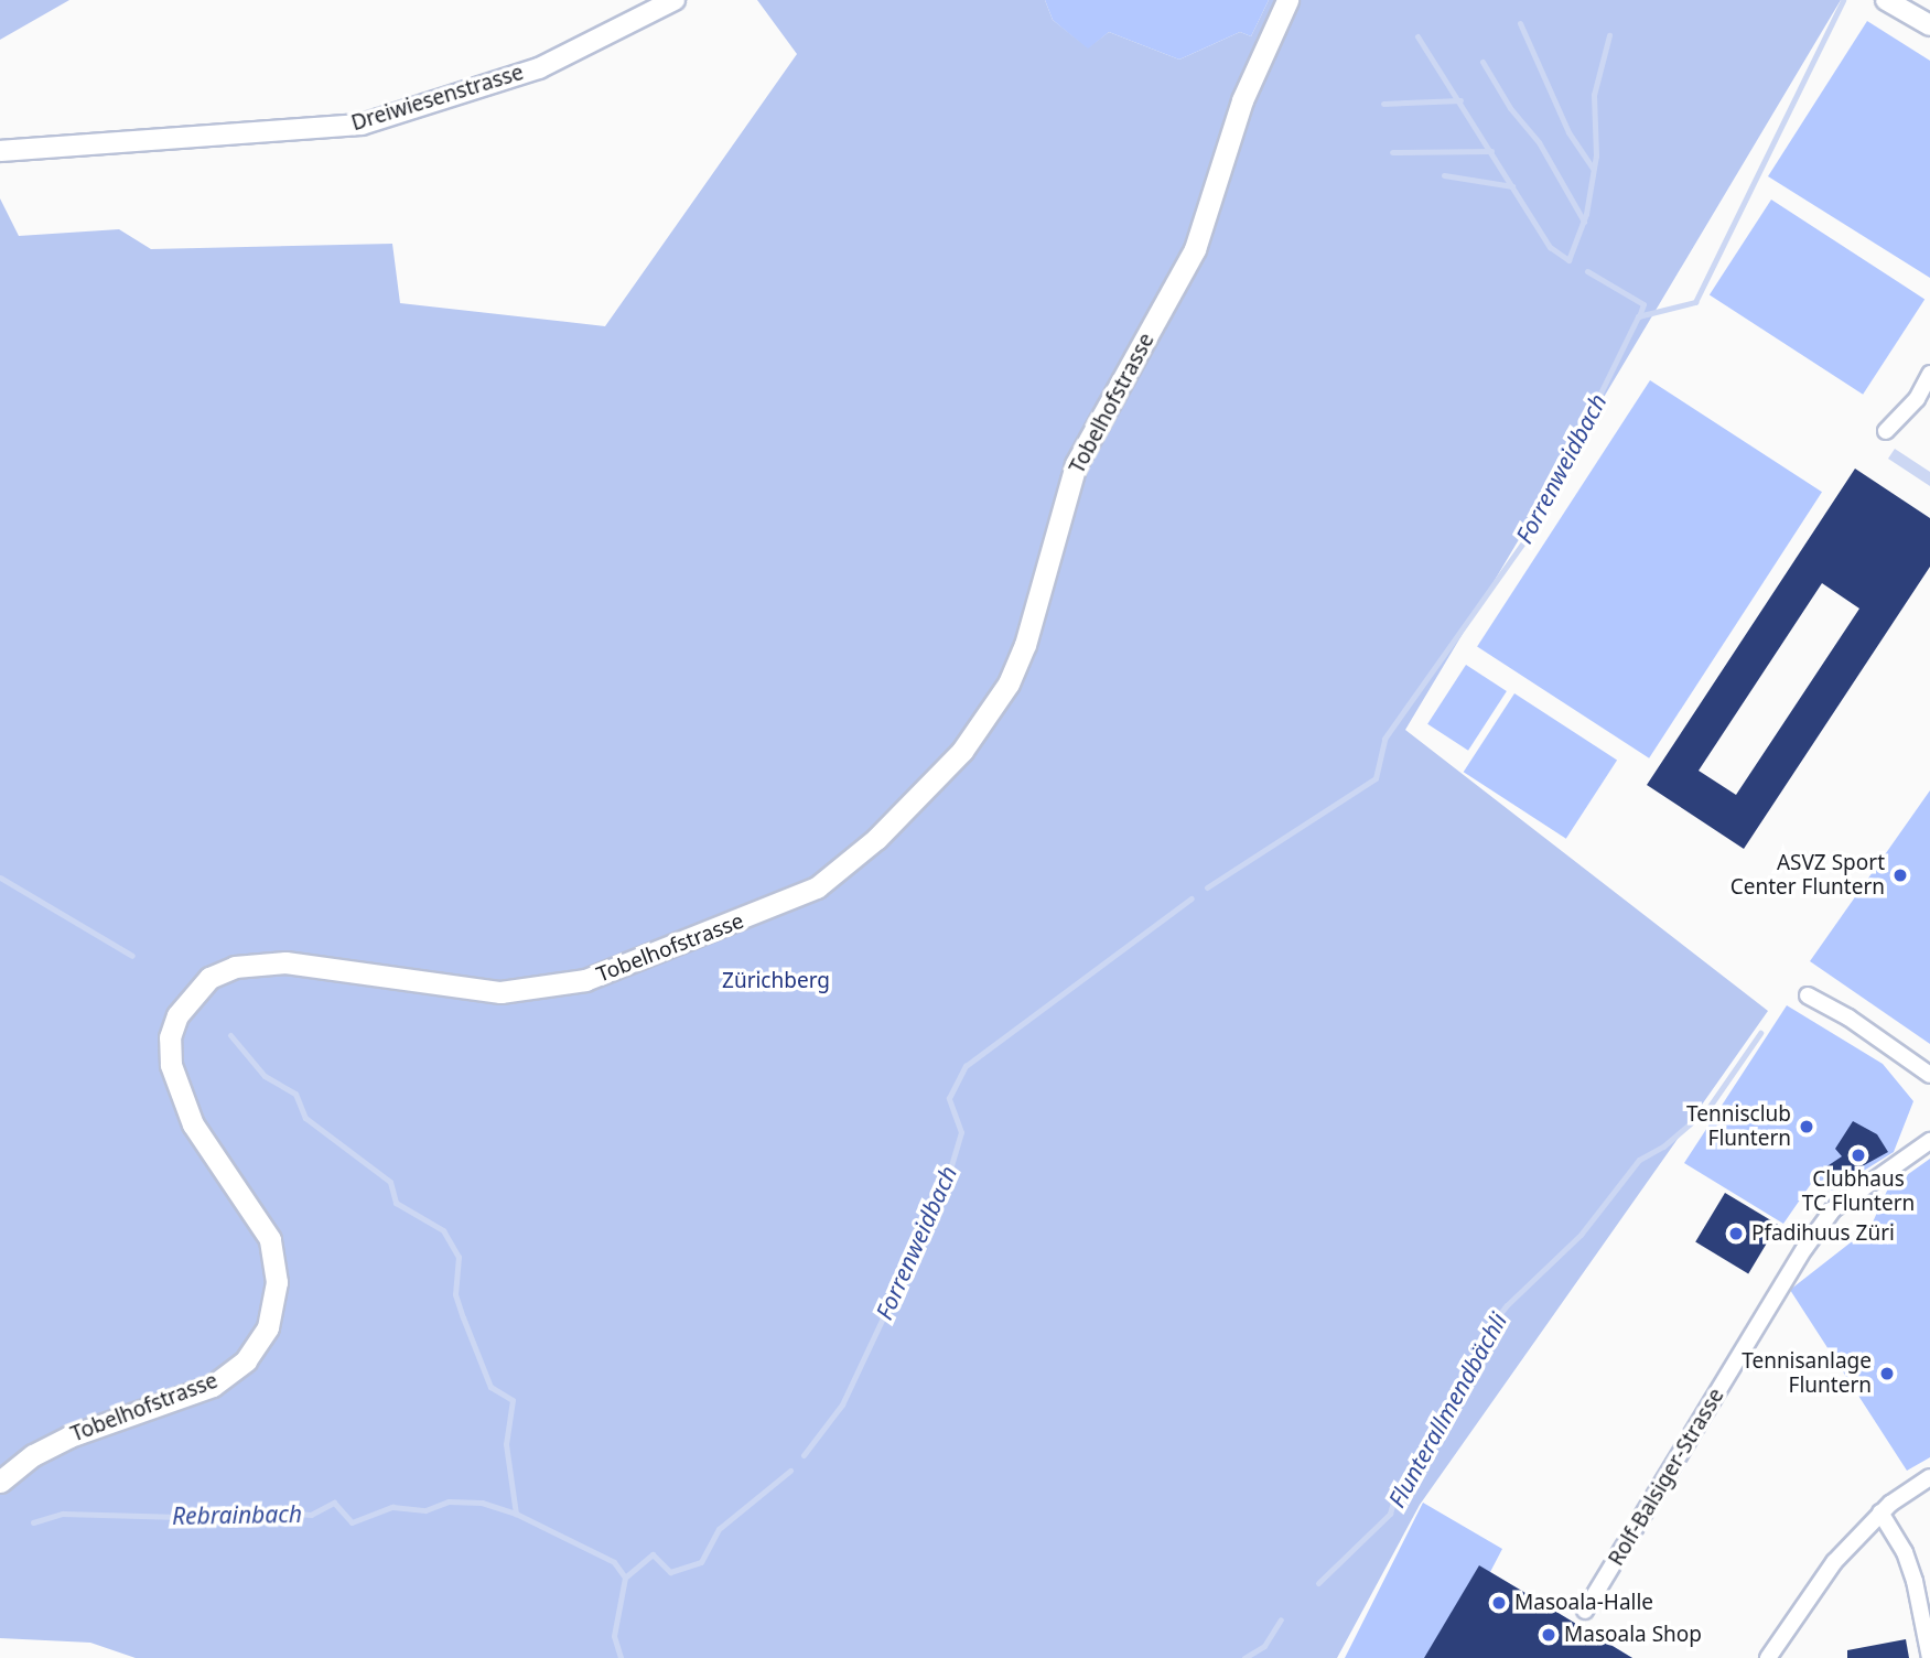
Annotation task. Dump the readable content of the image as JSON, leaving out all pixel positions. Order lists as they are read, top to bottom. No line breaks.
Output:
{"streets":{"main road":["Tobelhofstrasse"],"street":["Dreiwiesenstrasse","Rolf-Balsiger-Strasse"]},"water":["Forrenweidbach","Flunterallmendbächli","Rebrainbach"],"parks":["Zürichberg"],"places":["ASVZ Sport Center Fluntern","Tennisclub Fluntern","Clubhaus TC Fluntern","Pfadihuus Züri","Tennisanlage Fluntern","Masoala-Halle","Masoala Shop"]}
